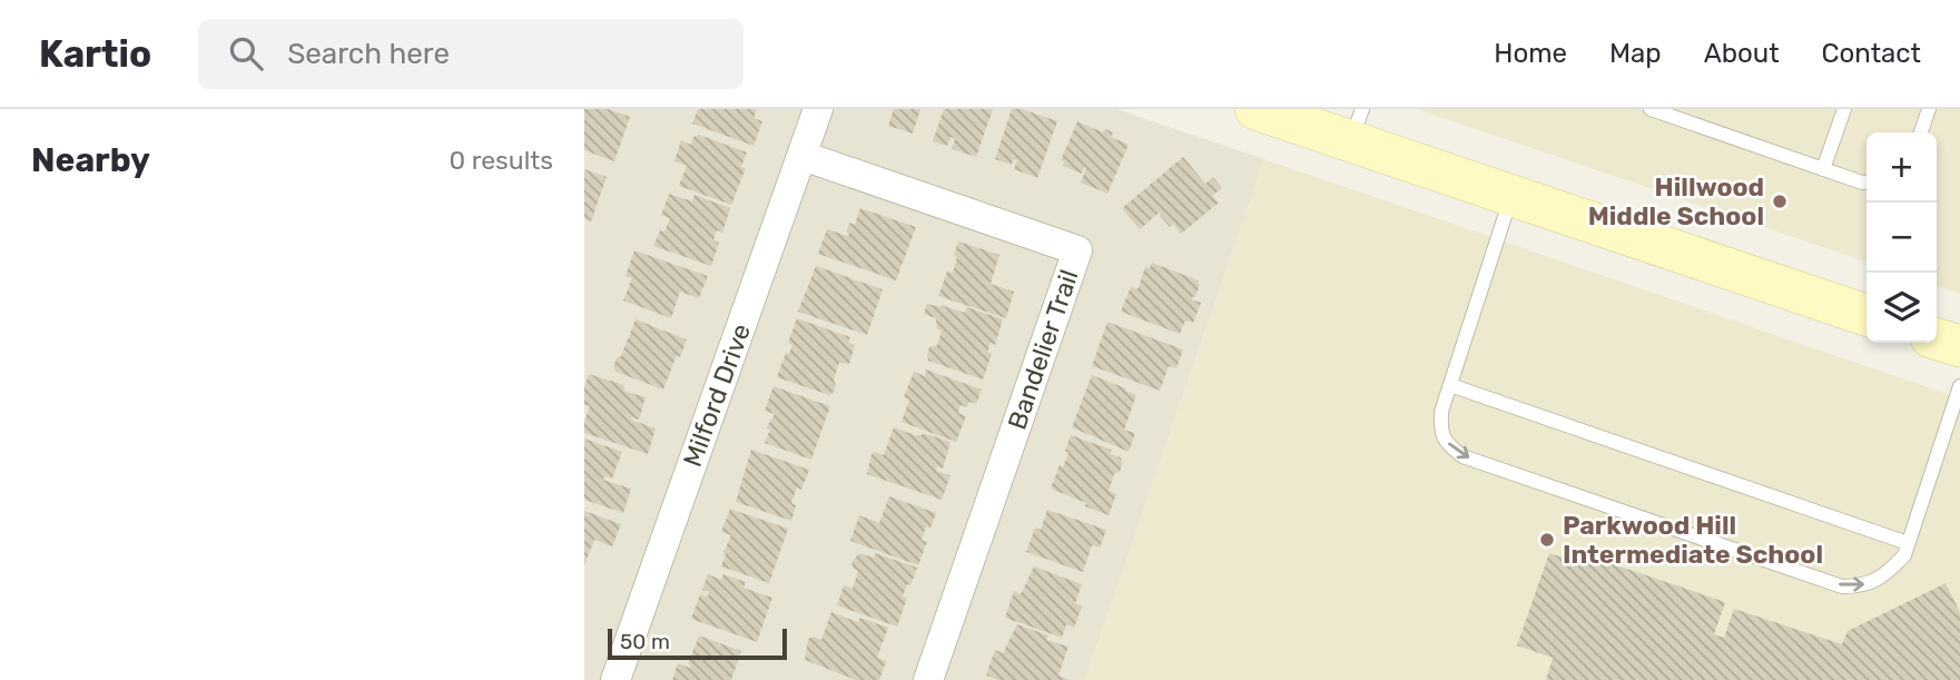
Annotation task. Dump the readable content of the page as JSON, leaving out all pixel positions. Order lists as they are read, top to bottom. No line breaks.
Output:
{"streets":{"street":["Bandelier Trail","Milford Drive"]},"crossings":[["Bandelier Trail","Milford Drive"]],"places":["Hillwood Middle School","Parkwood Hill Intermediate School"],"scale_bar":"50 m","page":{"header":"Kartio","search":"Search here","nav":["Home","Map","About","Contact"],"heading":["Nearby","0 results"],"map_buttons":["+","−"],"scale":"50 m"}}
